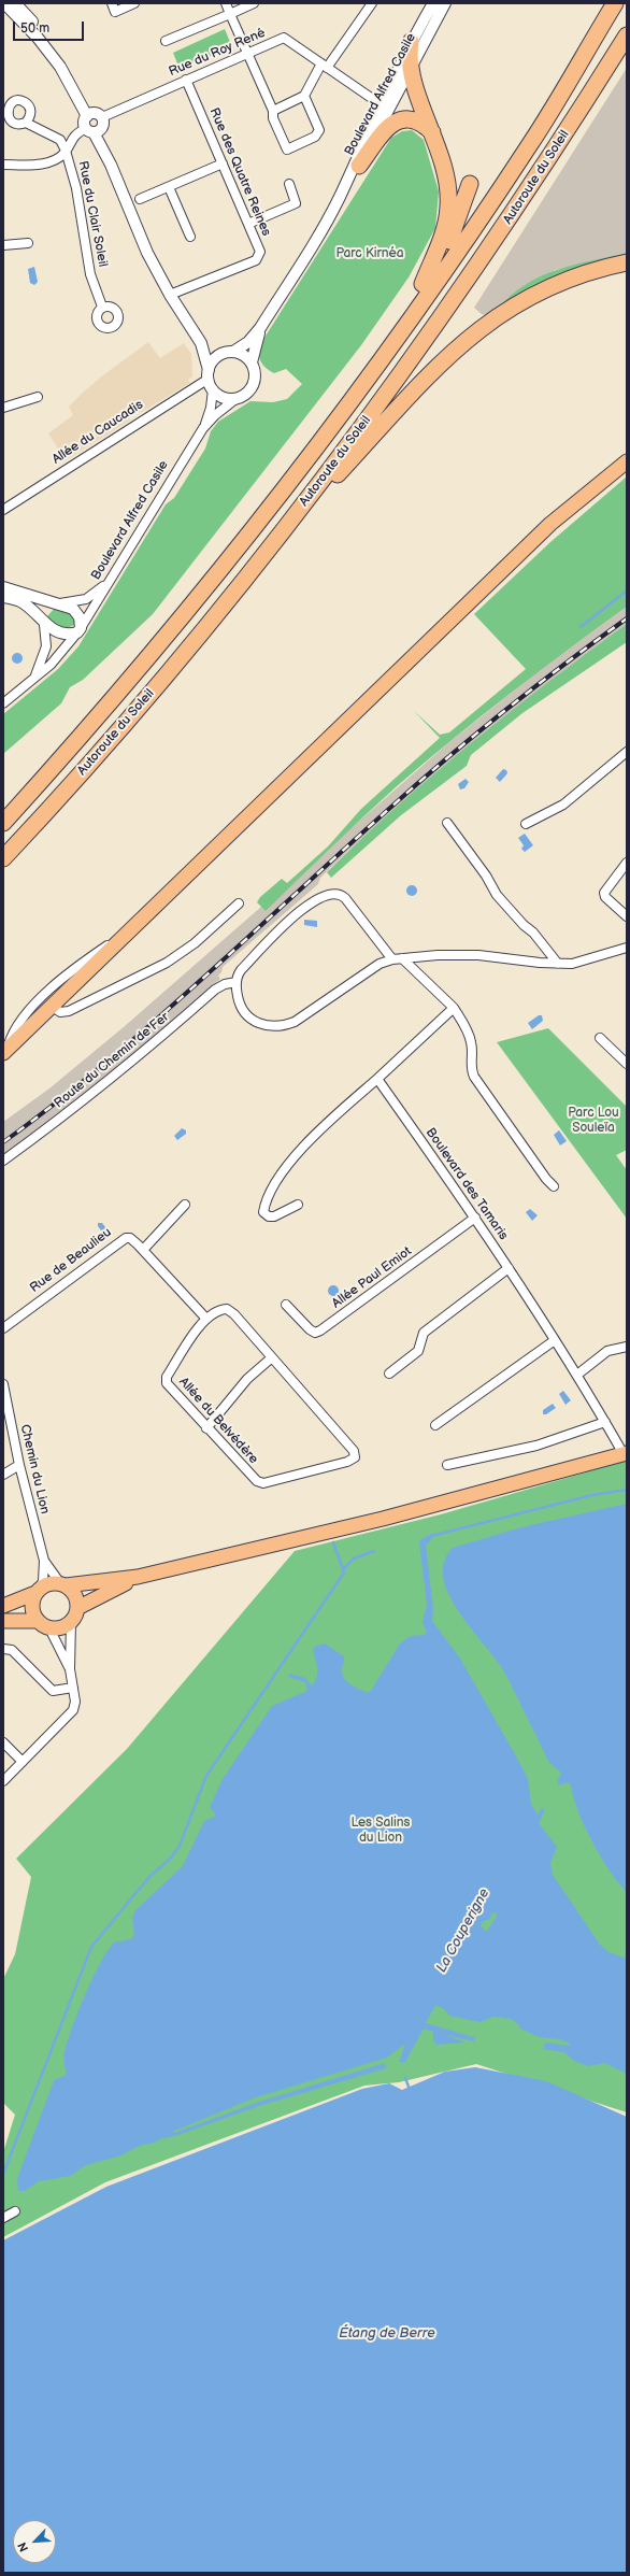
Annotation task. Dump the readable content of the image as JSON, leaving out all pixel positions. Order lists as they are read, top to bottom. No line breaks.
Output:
{"streets":{"highway":["Autoroute du Soleil"],"street":["Rue du Roy René","Boulevard Alfred Casile","Rue des Quatre Reines","Rue du Clair Soleil","Allée du Caucadis","Route du Chemin de Fer","Boulevard des Tamaris","Rue de Beaulieu","Allée Paul Emiot","Allée du Belvédère","Chemin du Lion"]},"crossings":[["Rue du Roy René","Boulevard Alfred Casile"],["Rue du Roy René","Rue des Quatre Reines"],["Boulevard Alfred Casile","Allée du Caucadis"],["Boulevard des Tamaris","Allée Paul Emiot"],["Rue de Beaulieu","Allée du Belvédère"]],"water":["La Couperigne","Étang de Berre"],"parks":["Parc Kirnéa","Parc Lou Souleïa","Les Salins du Lion"],"scale_bar":"50 m","north":"bottom left"}
